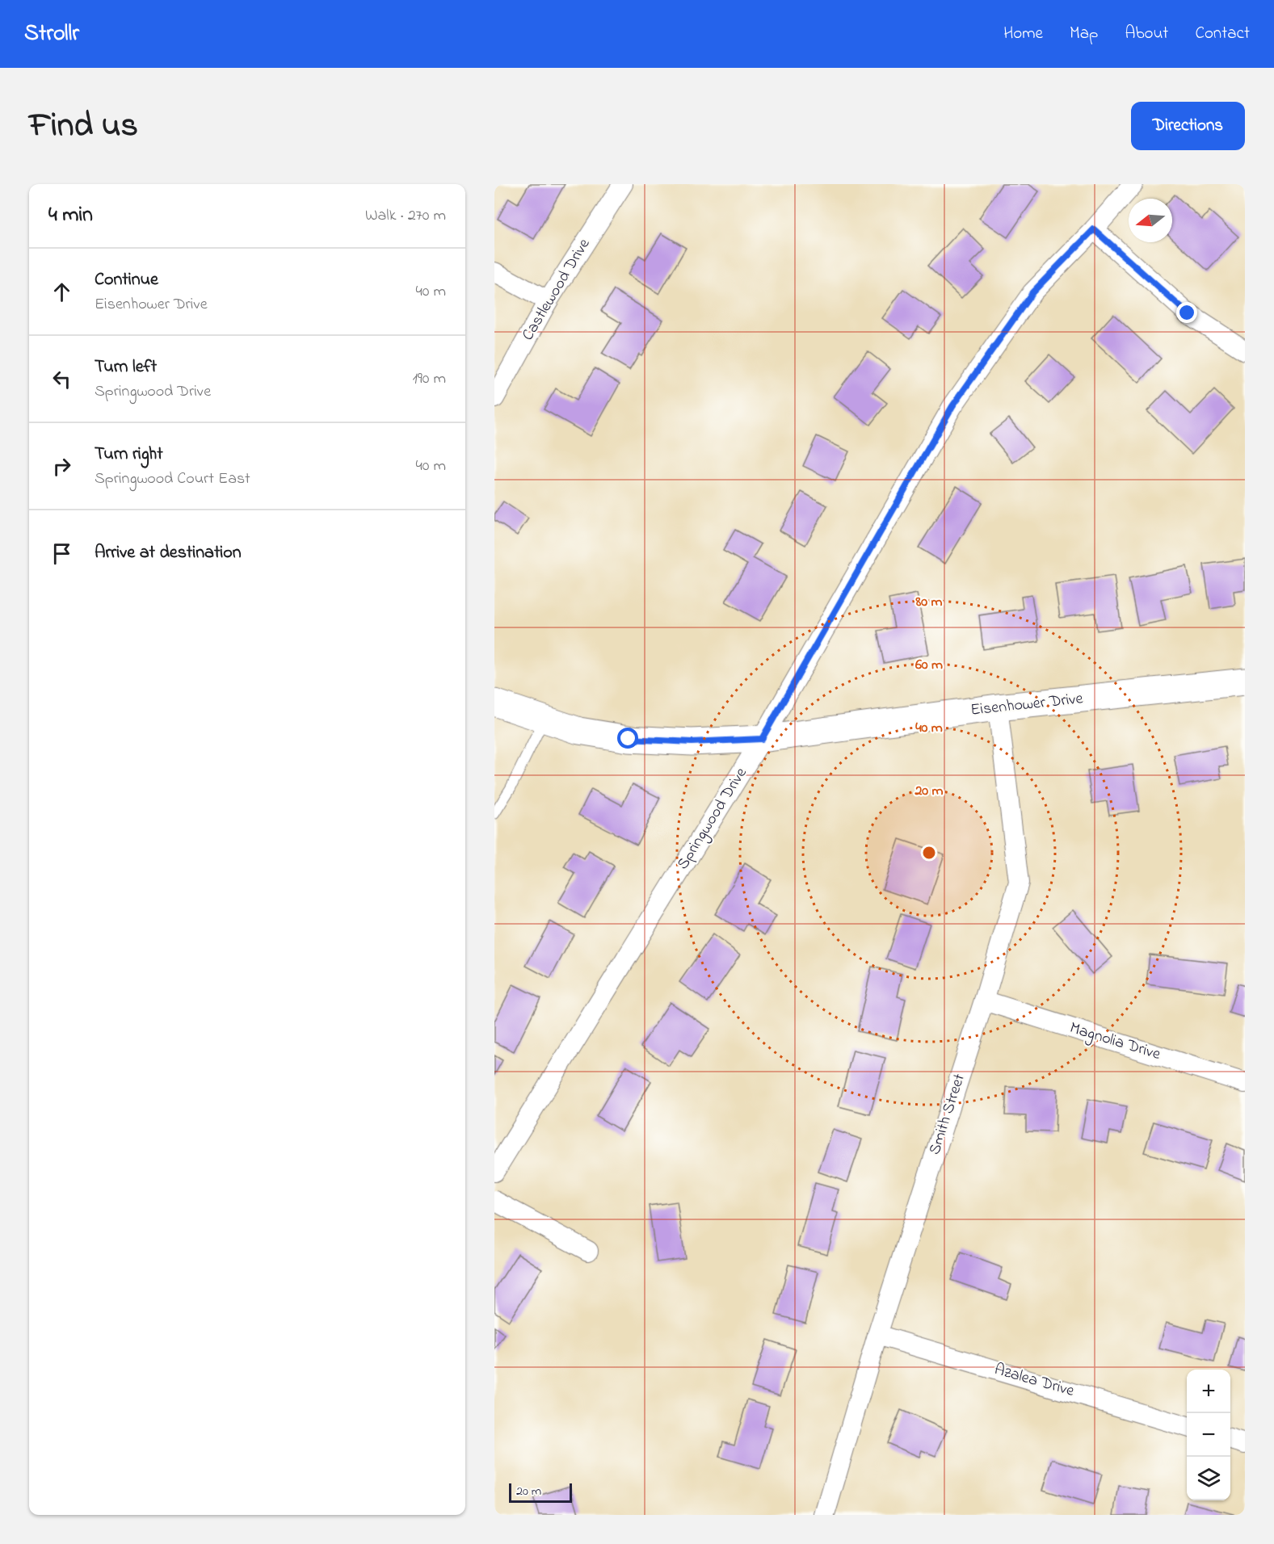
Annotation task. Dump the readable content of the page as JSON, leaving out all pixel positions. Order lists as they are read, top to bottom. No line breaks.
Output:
{"streets":{"street":["Castlewood Drive","Eisenhower Drive","Springwood Drive","Magnolia Drive","Smith Street","Azalea Drive"]},"crossings":[["Eisenhower Drive","Springwood Drive"],["Eisenhower Drive","Smith Street"],["Magnolia Drive","Smith Street"],["Smith Street","Azalea Drive"]],"scale_bar":"20 m","north":"left","page":{"header":"Strollr","nav":["Home","Map","About","Contact"],"title":"Find us","buttons":"Directions","heading":["4 min","Walk · 270 m"],"list":[["Continue","Eisenhower Drive","40 m"],["Turn left","Springwood Drive","190 m"],["Turn right","Springwood Court East","40 m"],"Arrive at destination"],"map_buttons":["+","−"],"scale":"20 m"},"rings":["80 m","60 m","40 m","20 m"]}
